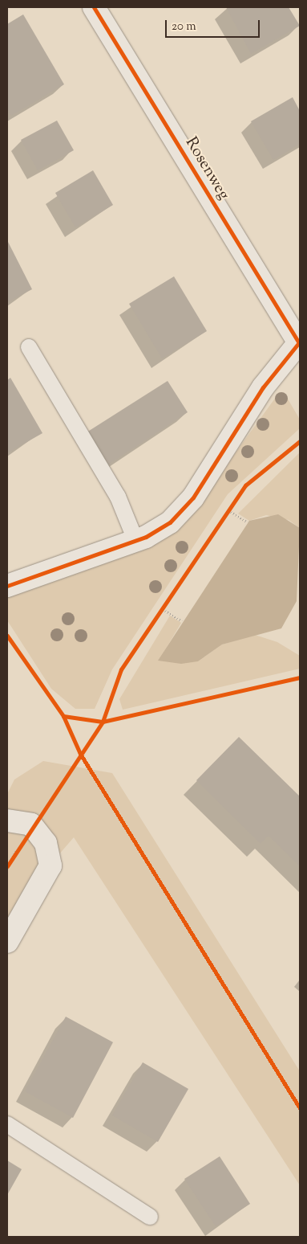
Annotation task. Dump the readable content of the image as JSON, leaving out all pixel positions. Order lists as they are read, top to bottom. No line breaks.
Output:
{"streets":{"street":["Rosenweg"]},"scale_bar":"20 m"}
